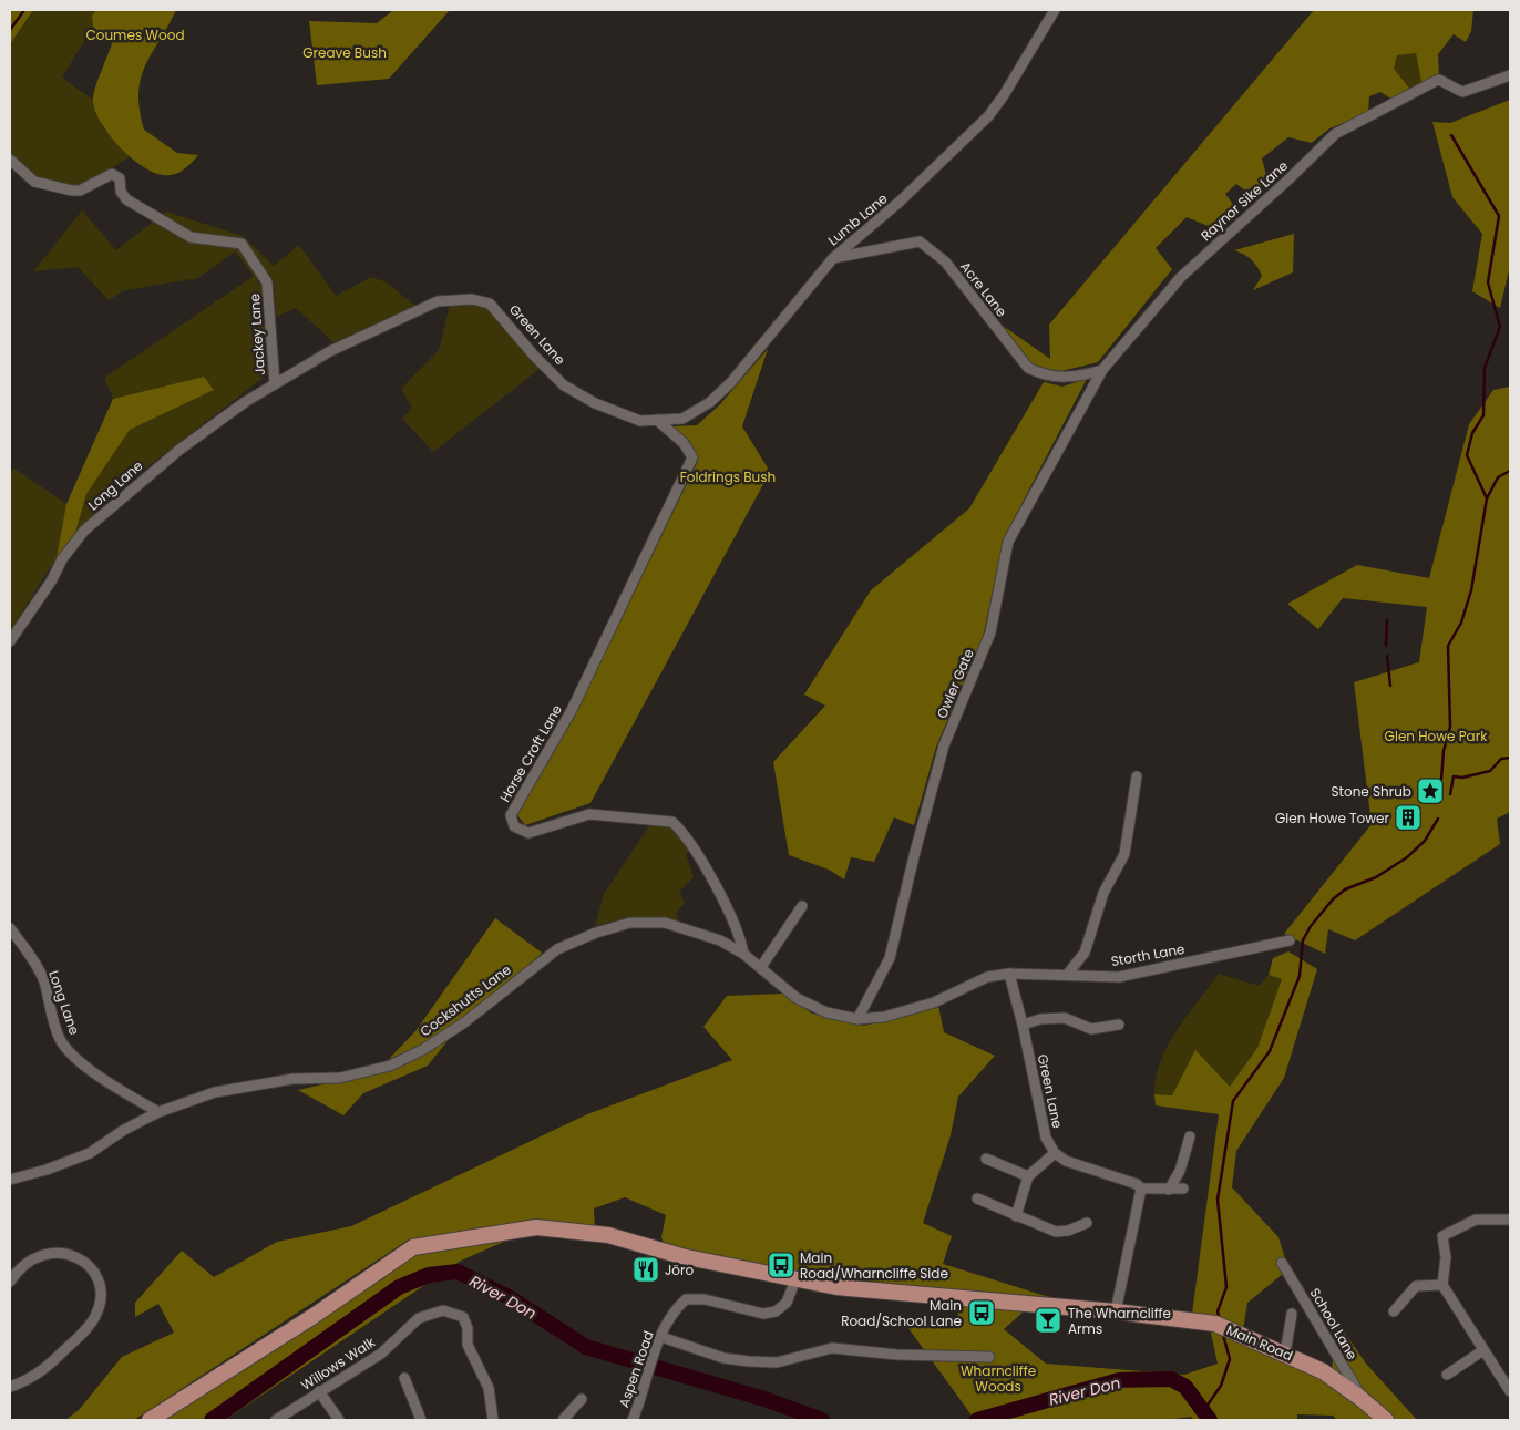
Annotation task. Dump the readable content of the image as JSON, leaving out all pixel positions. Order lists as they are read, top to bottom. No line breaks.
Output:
{"streets":{"main road":["Main Road"],"street":["Raynor Sike Lane","Lumb Lane","Acre Lane","Jackey Lane","Green Lane","Long Lane","Owler Gate","Horse Croft Lane","Storth Lane","Cockshutts Lane","School Lane","Willows Walk","Aspen Road"]},"crossings":[["Raynor Sike Lane","Acre Lane"],["Raynor Sike Lane","Owler Gate"],["Lumb Lane","Acre Lane"],["Lumb Lane","Green Lane"],["Lumb Lane","Horse Croft Lane"],["Acre Lane","Owler Gate"],["Jackey Lane","Green Lane"],["Jackey Lane","Long Lane"],["Green Lane","Long Lane"],["Green Lane","Horse Croft Lane"],["Green Lane","Storth Lane"],["Long Lane","Cockshutts Lane"],["Owler Gate","Cockshutts Lane"],["Horse Croft Lane","Cockshutts Lane"],["School Lane","Main Road"],["Main Road","Aspen Road"]],"water":["River Don"],"parks":["Coumes Wood","Greave Bush","Foldrings Bush","Glen Howe Park","Wharncliffe Woods"],"places":{"place":["Stone Shrub"],"building":["Glen Howe Tower"],"bus stop":["Main Road/Wharncliffe Side","Main Road/School Lane"],"restaurant":["Jöro"],"bar":["The Wharncliffe Arms"]}}
